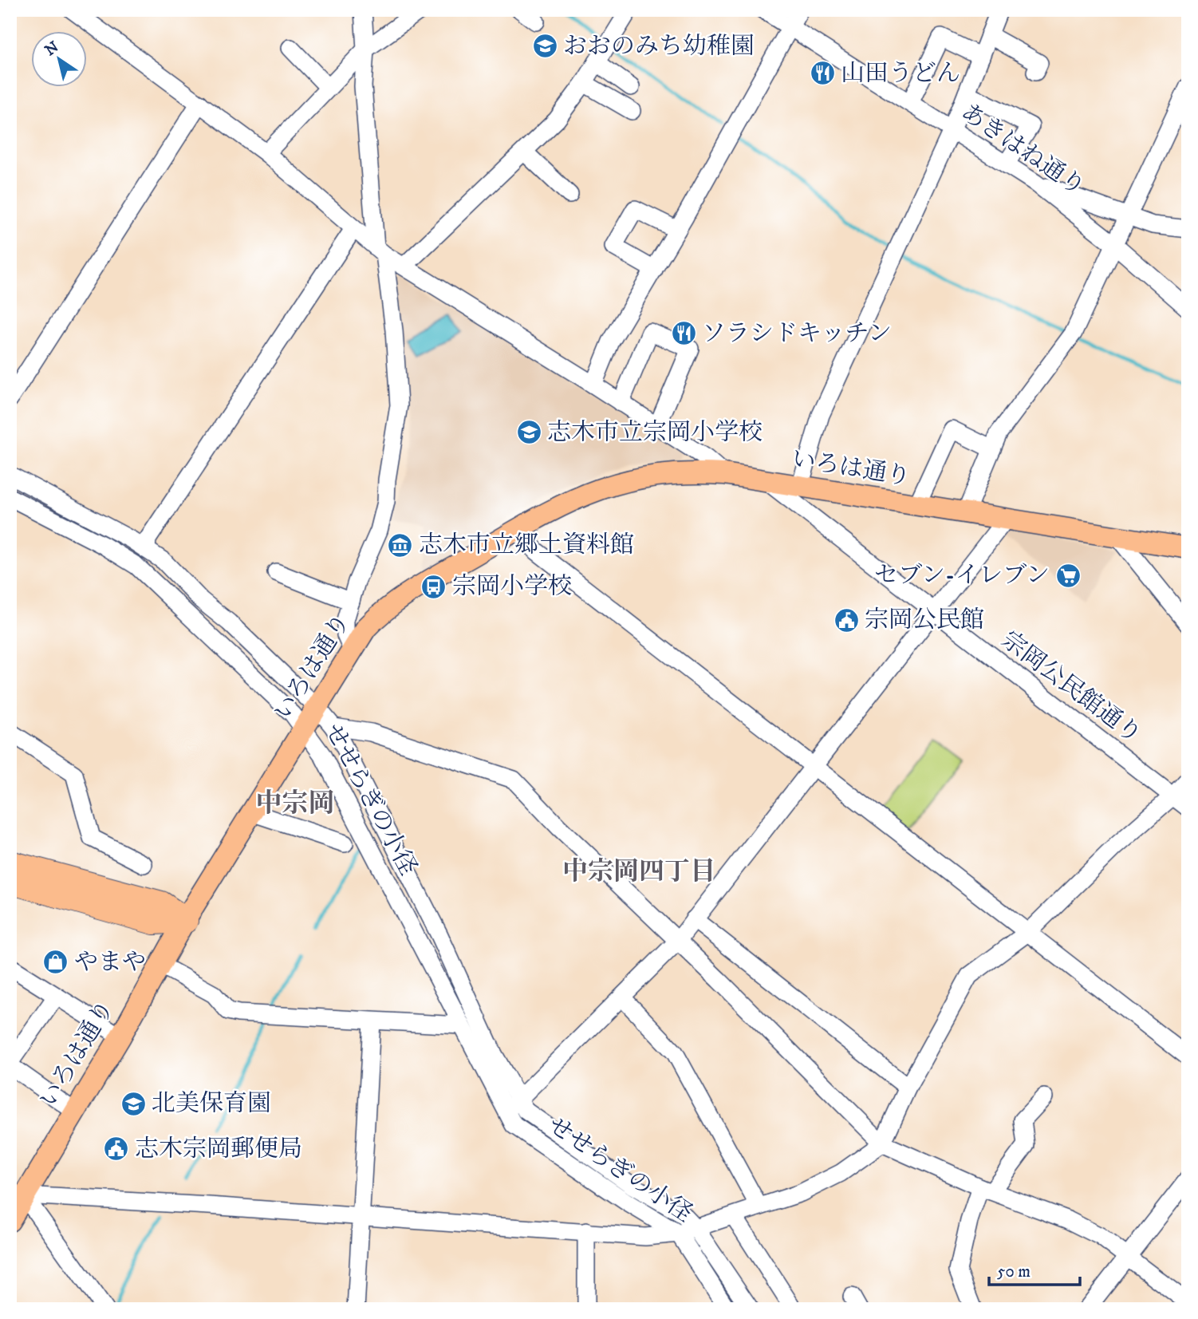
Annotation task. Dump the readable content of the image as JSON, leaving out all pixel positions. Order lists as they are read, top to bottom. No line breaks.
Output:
{"streets":{"main road":["いろは通り"],"street":["あきはね通り","宗岡公民館通り","せせらぎの小径"]},"crossings":[["いろは通り","宗岡公民館通り"],["いろは通り","せせらぎの小径"]],"districts":["中宗岡","中宗岡四丁目"],"places":{"school or university":["おおのみち幼稚園","志木市立宗岡小学校","北美保育園"],"restaurant":["山田うどん","ソラシドキッチン"],"museum":["志木市立郷土資料館"],"supermarket":["セブン-イレブン"],"bus stop":["宗岡小学校"],"public building":["宗岡公民館","志木宗岡郵便局"],"shop":["やまや"]},"scale_bar":"50 m","north":"top left"}
